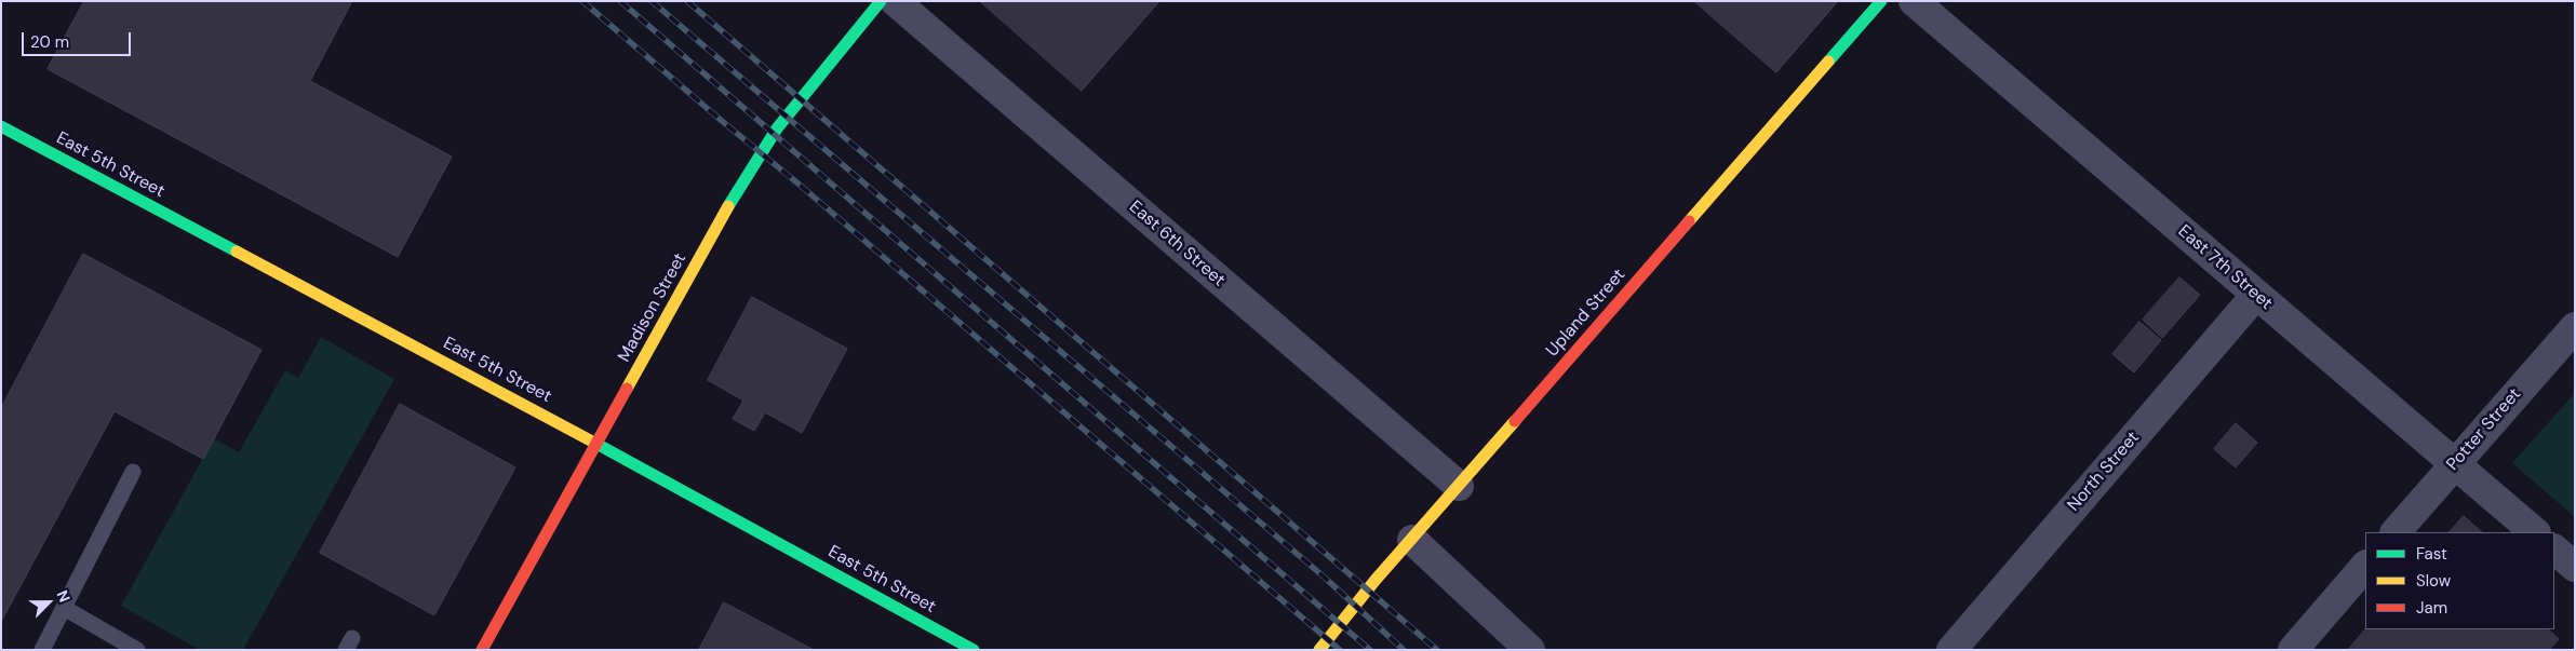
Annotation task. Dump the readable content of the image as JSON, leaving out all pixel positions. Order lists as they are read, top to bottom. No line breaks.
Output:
{"streets":{"street":["East 5th Street","East 6th Street","East 7th Street","Madison Street","Upland Street","Potter Street","North Street"]},"crossings":[["East 5th Street","Madison Street"],["East 6th Street","Upland Street"],["East 7th Street","Potter Street"],["East 7th Street","North Street"]],"legend":["Fast","Slow","Jam"],"scale_bar":"20 m","north":"top right"}
